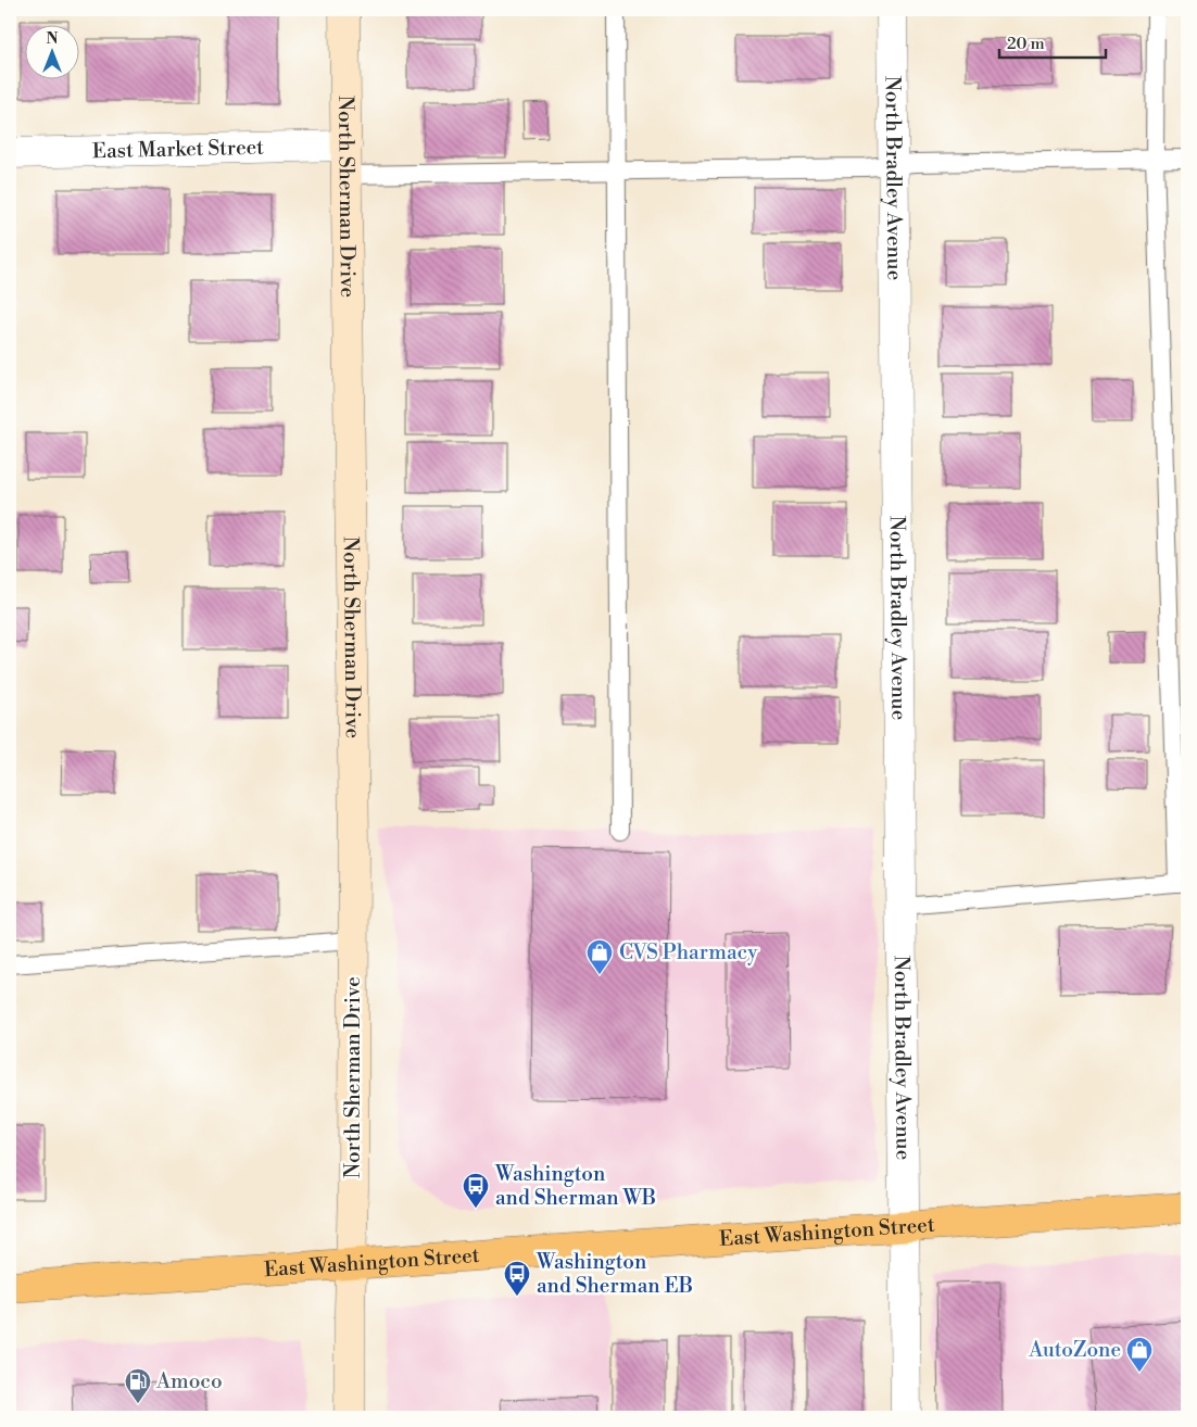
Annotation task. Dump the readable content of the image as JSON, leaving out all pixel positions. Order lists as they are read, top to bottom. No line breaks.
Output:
{"streets":{"main road":["North Sherman Drive","East Washington Street"],"street":["East Market Street","North Bradley Avenue"]},"crossings":[["East Market Street","North Sherman Drive"],["North Bradley Avenue","East Washington Street"],["North Sherman Drive","East Washington Street"]],"places":{"shop":["CVS Pharmacy","AutoZone"],"bus stop":["Washington and Sherman WB","Washington and Sherman EB"],"fuel station":["Amoco"]},"scale_bar":"20 m","north":"top"}
